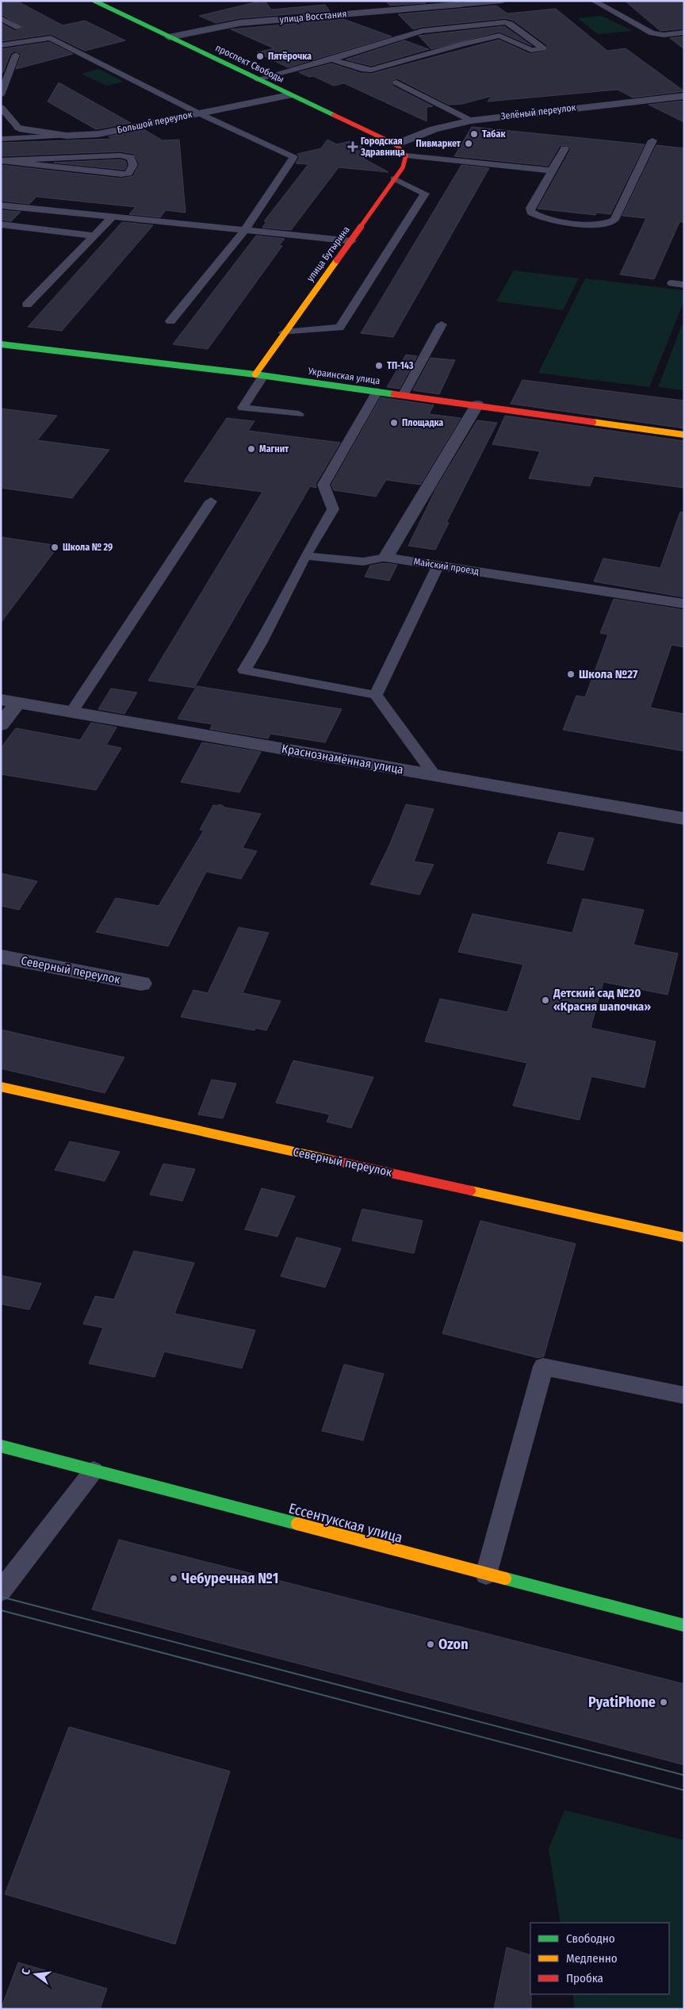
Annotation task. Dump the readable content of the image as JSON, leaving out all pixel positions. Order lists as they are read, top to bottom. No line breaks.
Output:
{"streets":{"street":["улица Восстания","проспект Свободы","Зелёный переулок","Большой переулок","улица Бутырина","Украинская улица","Майский проезд","Краснознамённая улица","Северный переулок","Ессентукская улица"]},"crossings":[["улица Восстания","проспект Свободы"],["проспект Свободы","Зелёный переулок"],["проспект Свободы","Большой переулок"],["улица Бутырина","Украинская улица"]],"places":{"other":["Пятёрочка","Табак","Пивмаркет","ТП-143","Площадка","Магнит","Школа № 29","Школа №27","Детский сад №20 «Красня шапочка»","Чебуречная №1","Ozon","PyatiPhone"],"health":["Городская Здравница"]},"legend":["Свободно","Медленно","Пробка"],"north":"left"}
